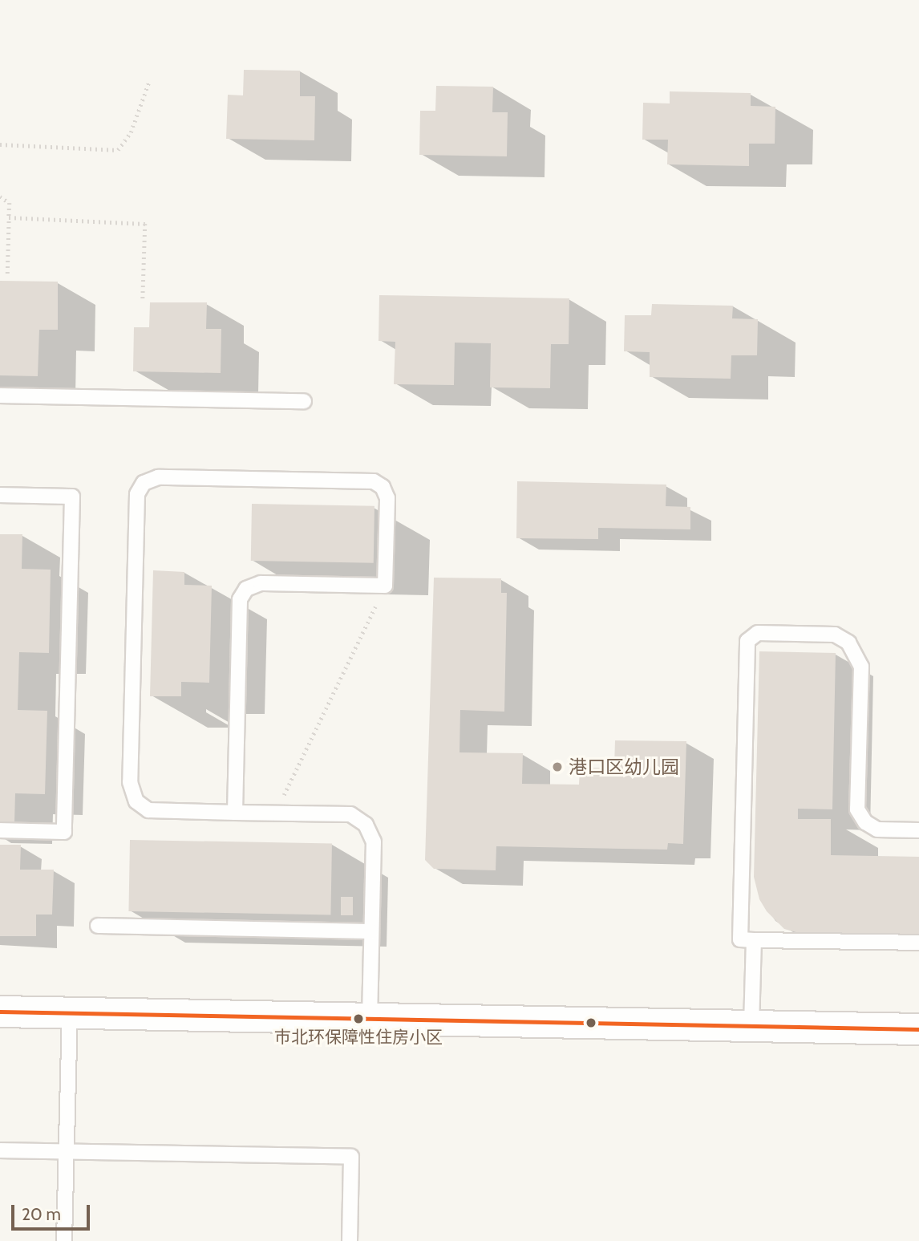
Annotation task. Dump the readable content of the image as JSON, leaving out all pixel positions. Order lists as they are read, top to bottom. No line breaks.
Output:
{"places":["港口区幼儿园","巿北环保障性住房小区"],"scale_bar":"20 m"}
